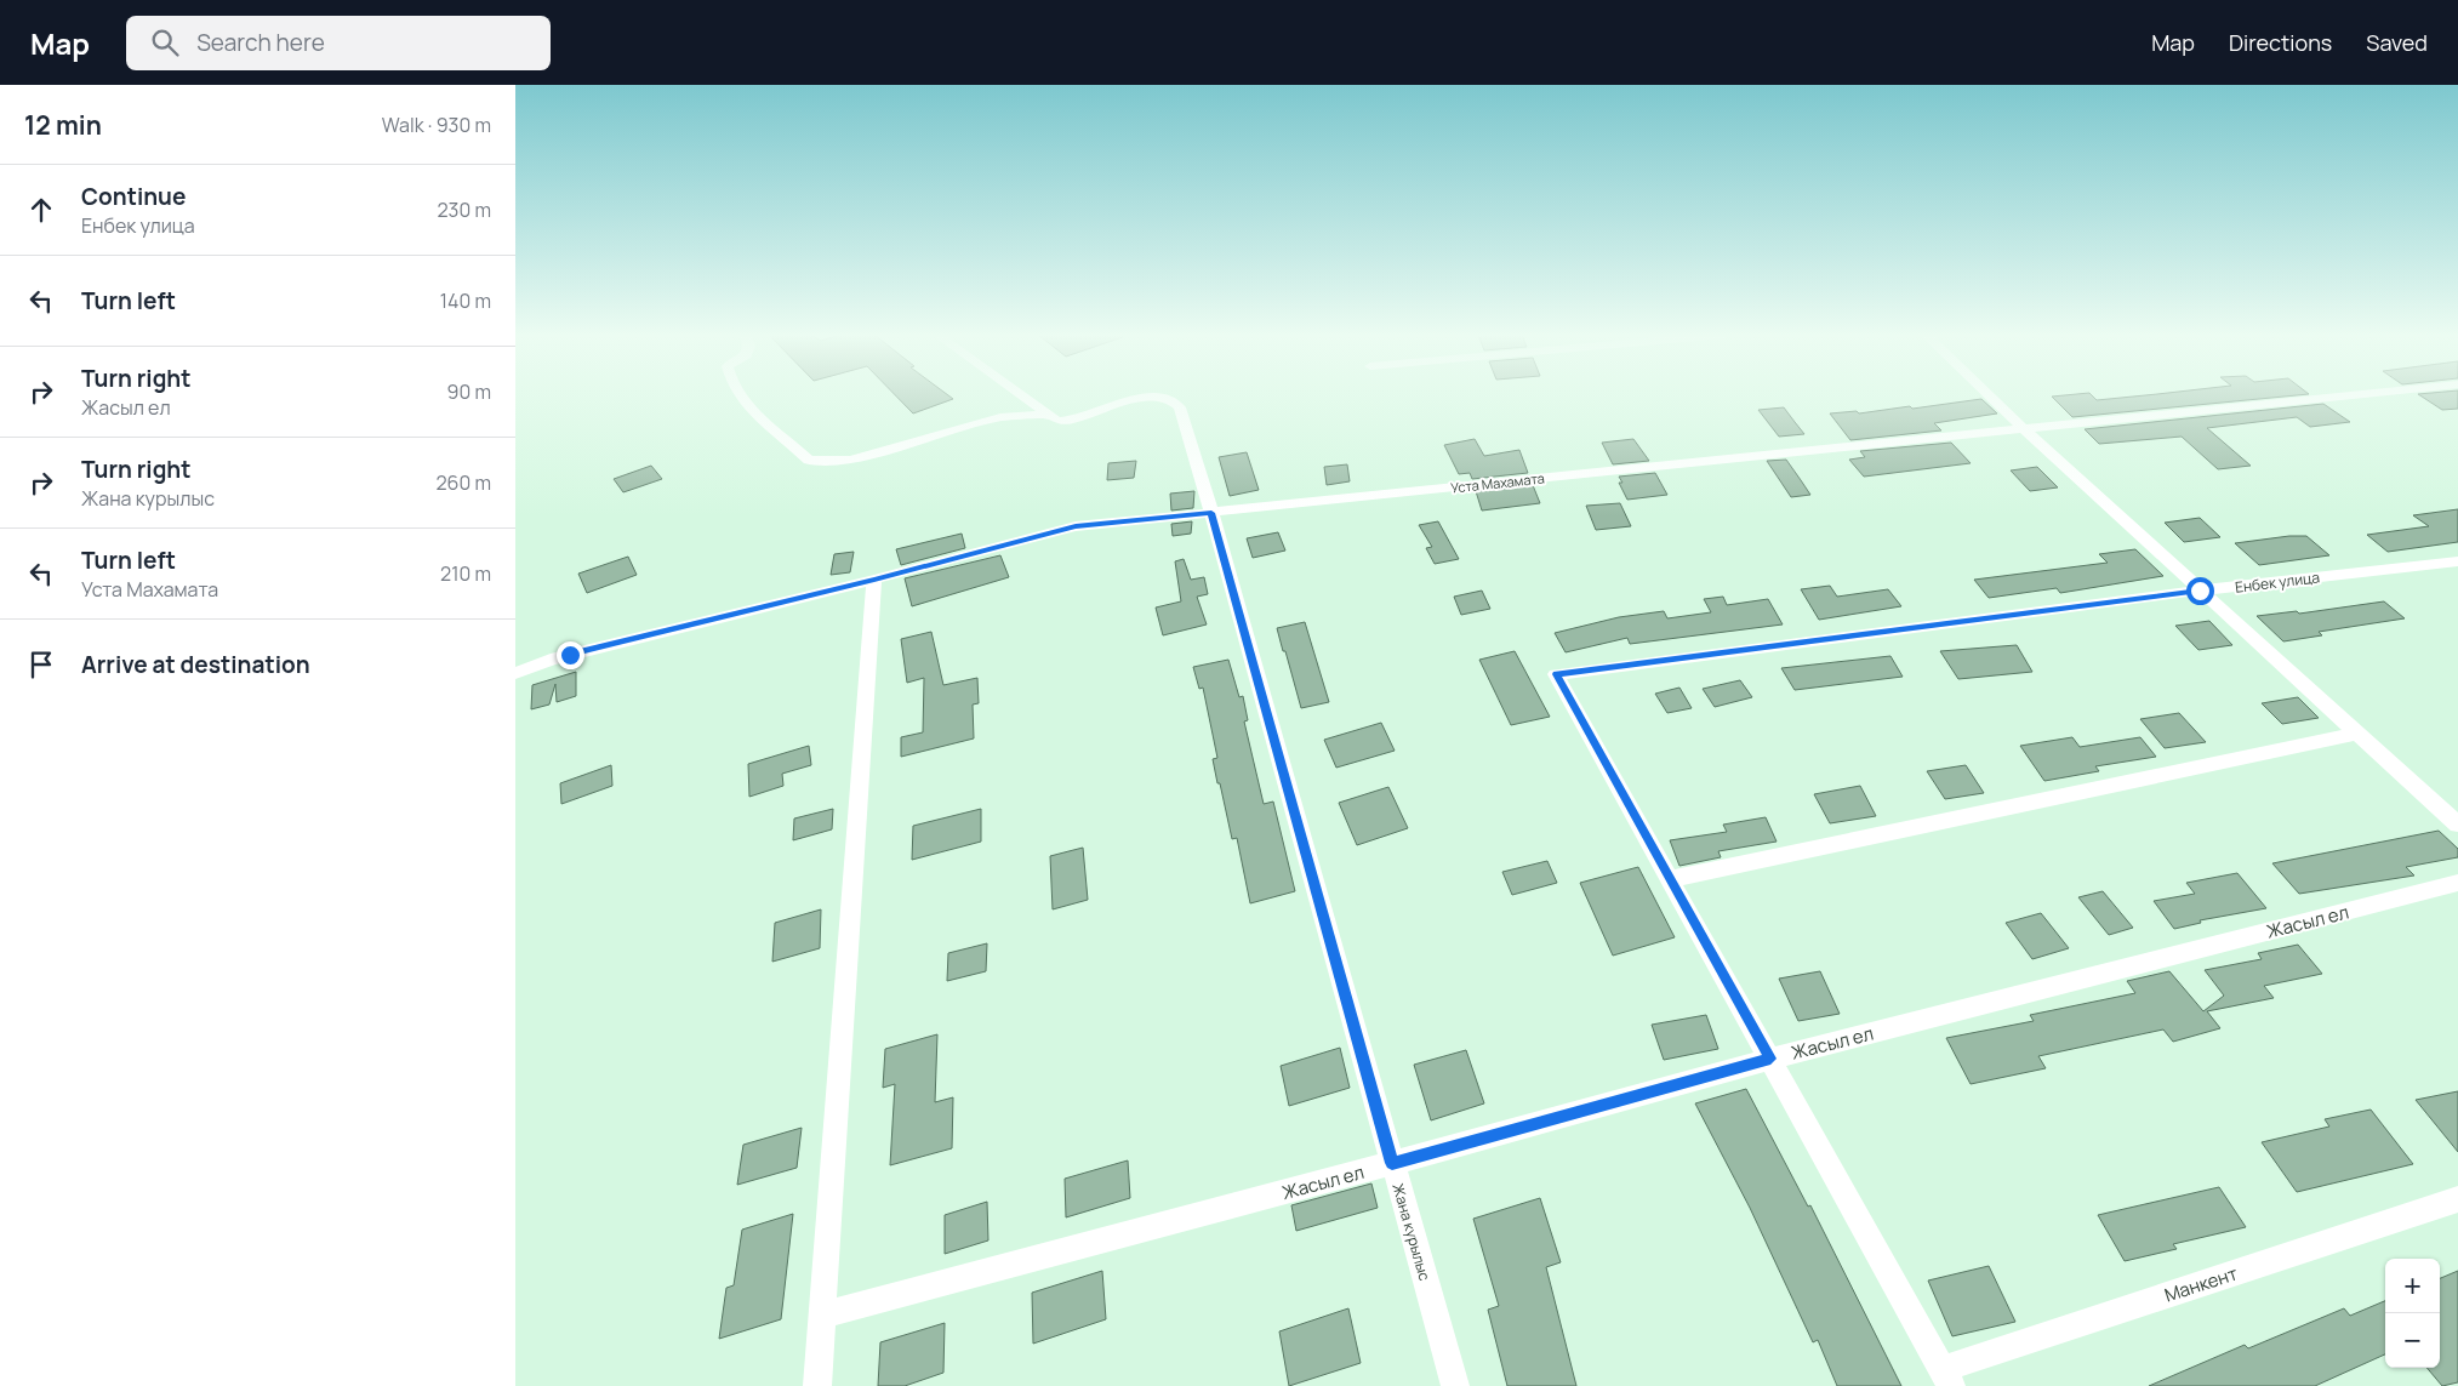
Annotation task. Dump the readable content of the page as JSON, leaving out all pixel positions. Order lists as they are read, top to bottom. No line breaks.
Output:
{"streets":{"street":["Уста Махамата","Енбек улица","Жасыл ел","Жана курылыс","Манкент"]},"crossings":[["Уста Махамата","Жана курылыс"],["Жасыл ел","Жана курылыс"]],"page":{"header":"Map","search":"Search here","nav":["Map","Directions","Saved"],"heading":["12 min","Walk · 930 m"],"list":[["Continue","Енбек улица","230 m"],["Turn left","140 m"],["Turn right","Жасыл ел","90 m"],["Turn right","Жана курылыс","260 m"],["Turn left","Уста Махамата","210 m"],"Arrive at destination"],"map_buttons":["+","−"]}}
